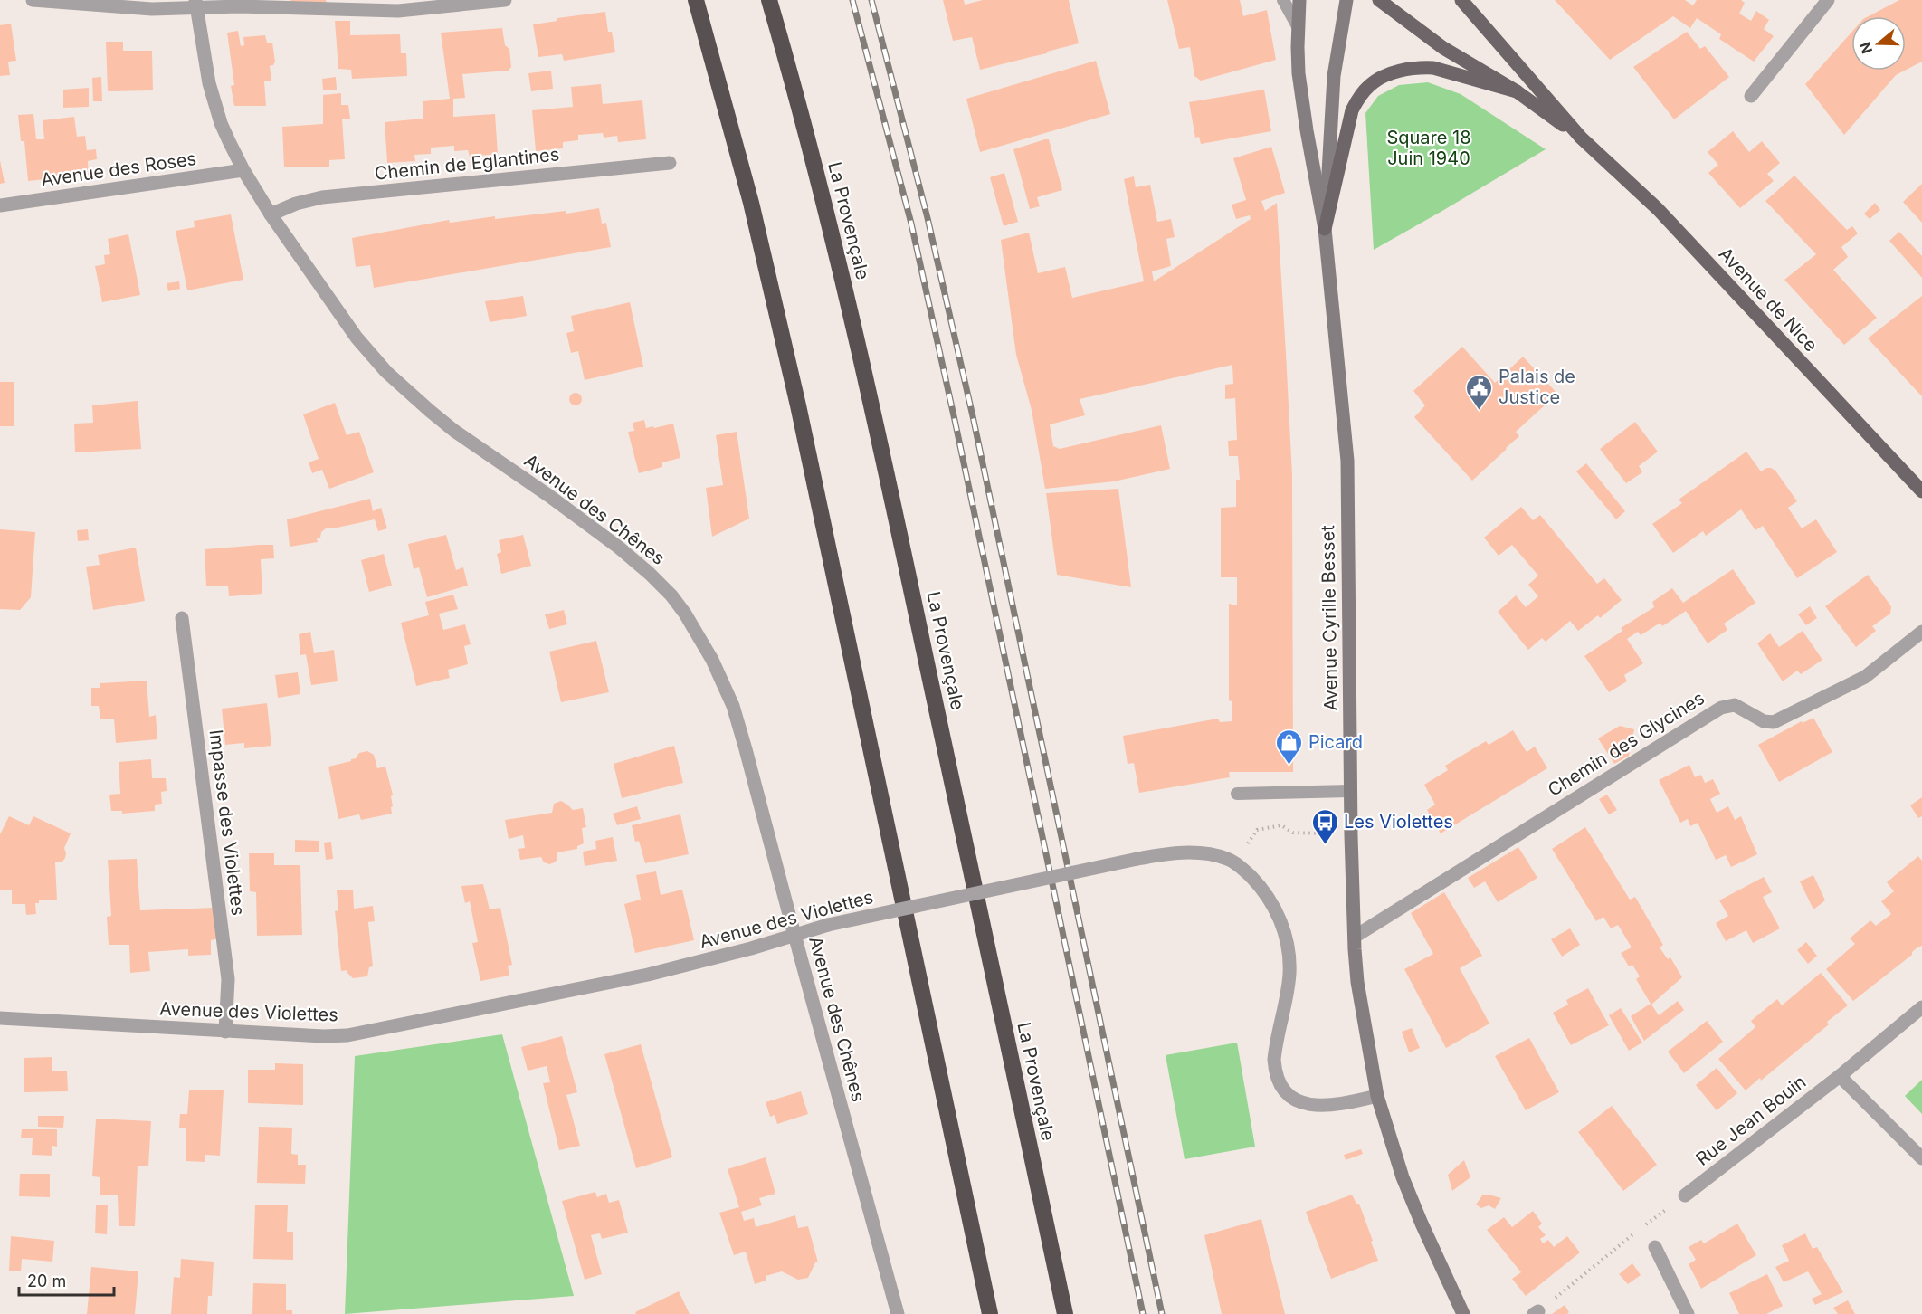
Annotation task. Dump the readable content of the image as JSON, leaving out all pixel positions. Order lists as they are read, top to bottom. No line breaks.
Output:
{"streets":{"highway":["La Provençale"],"main road":["Avenue de Nice","Avenue Cyrille Besset"],"street":["Chemin de Eglantines","Avenue des Roses","Avenue des Chênes","Chemin des Glycines","Impasse des Violettes","Avenue des Violettes","Rue Jean Bouin"]},"crossings":[["Chemin de Eglantines","Avenue des Chênes"],["Avenue des Roses","Avenue des Chênes"],["Avenue des Chênes","Avenue des Violettes"],["Avenue Cyrille Besset","Chemin des Glycines"],["Avenue Cyrille Besset","Avenue des Violettes"],["Impasse des Violettes","Avenue des Violettes"]],"parks":["Square 18 Juin 1940"],"places":{"public building":["Palais de Justice"],"shop":["Picard"],"bus stop":["Les Violettes"]},"scale_bar":"20 m","north":"left"}
